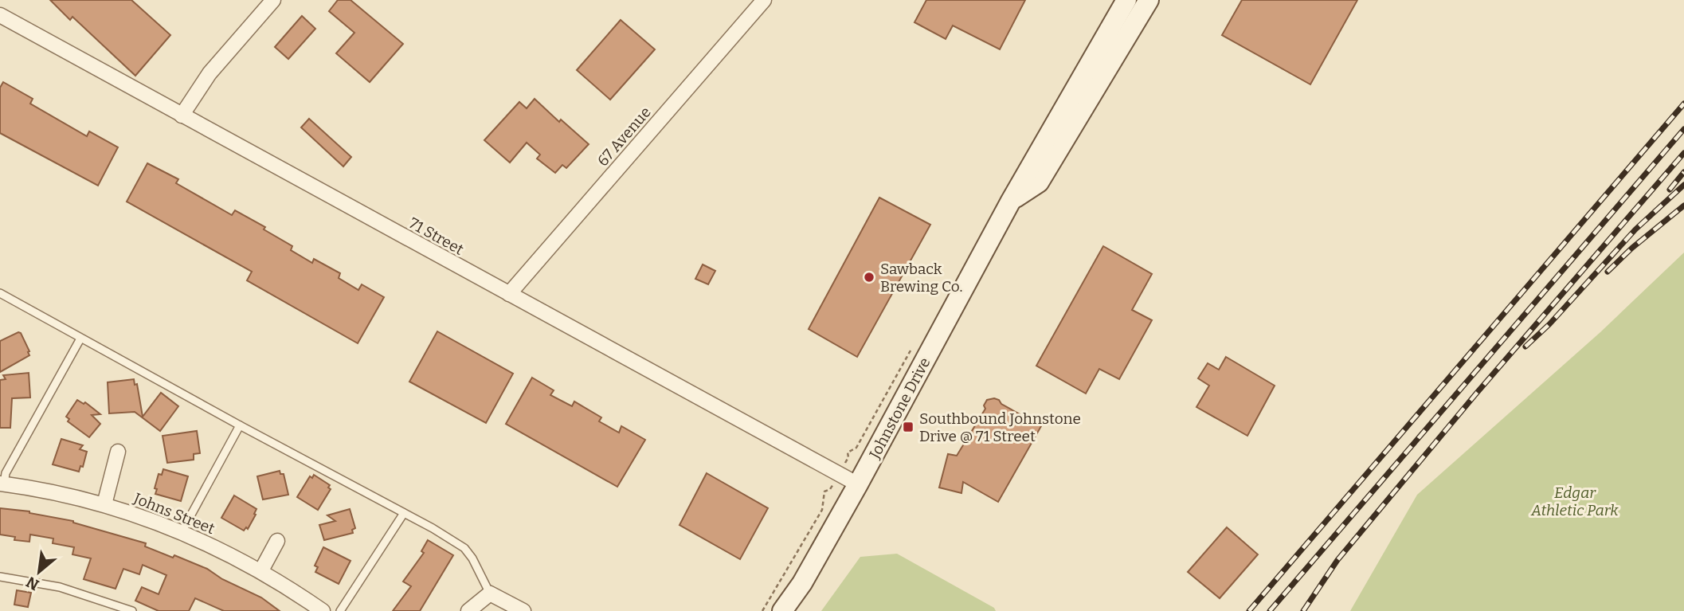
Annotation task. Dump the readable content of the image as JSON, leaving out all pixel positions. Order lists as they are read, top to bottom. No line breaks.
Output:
{"streets":{"main road":["Johnstone Drive"],"street":["67 Avenue","71 Street","Johns Street"]},"crossings":[["67 Avenue","71 Street"],["71 Street","Johnstone Drive"]],"parks":["Edgar Athletic Park"],"places":{"other":["Sawback Brewing Co."],"transit":["Southbound Johnstone Drive @ 71 Street"]},"north":"bottom left"}
